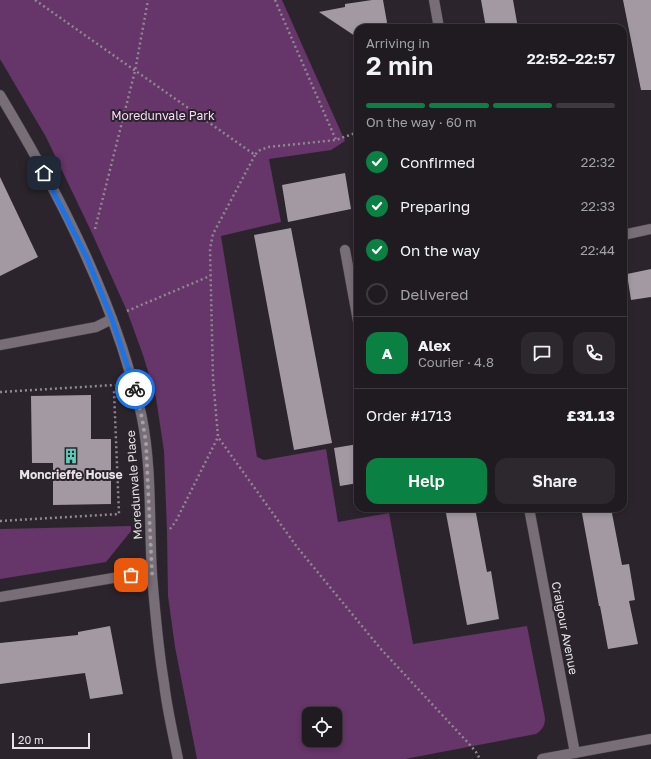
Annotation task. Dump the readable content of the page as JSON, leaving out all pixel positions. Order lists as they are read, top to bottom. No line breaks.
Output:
{"streets":{"street":["Moredunvale Place","Craigour Avenue"]},"parks":["Moredunvale Park"],"places":{"building":["Moncrieffe House"]},"scale_bar":"20 m","page":{"heading":["2 min","Arriving in","22:52–22:57"],"panel":["Alex","Courier · 4.8","Order #1713","£31.13"],"bar":"On the way · 60 m","list":[["Confirmed","22:32"],["Preparing","22:33"],["On the way","22:44"],"Delivered"],"round":"A","buttons":["Help","Share"],"scale":"20 m"}}
